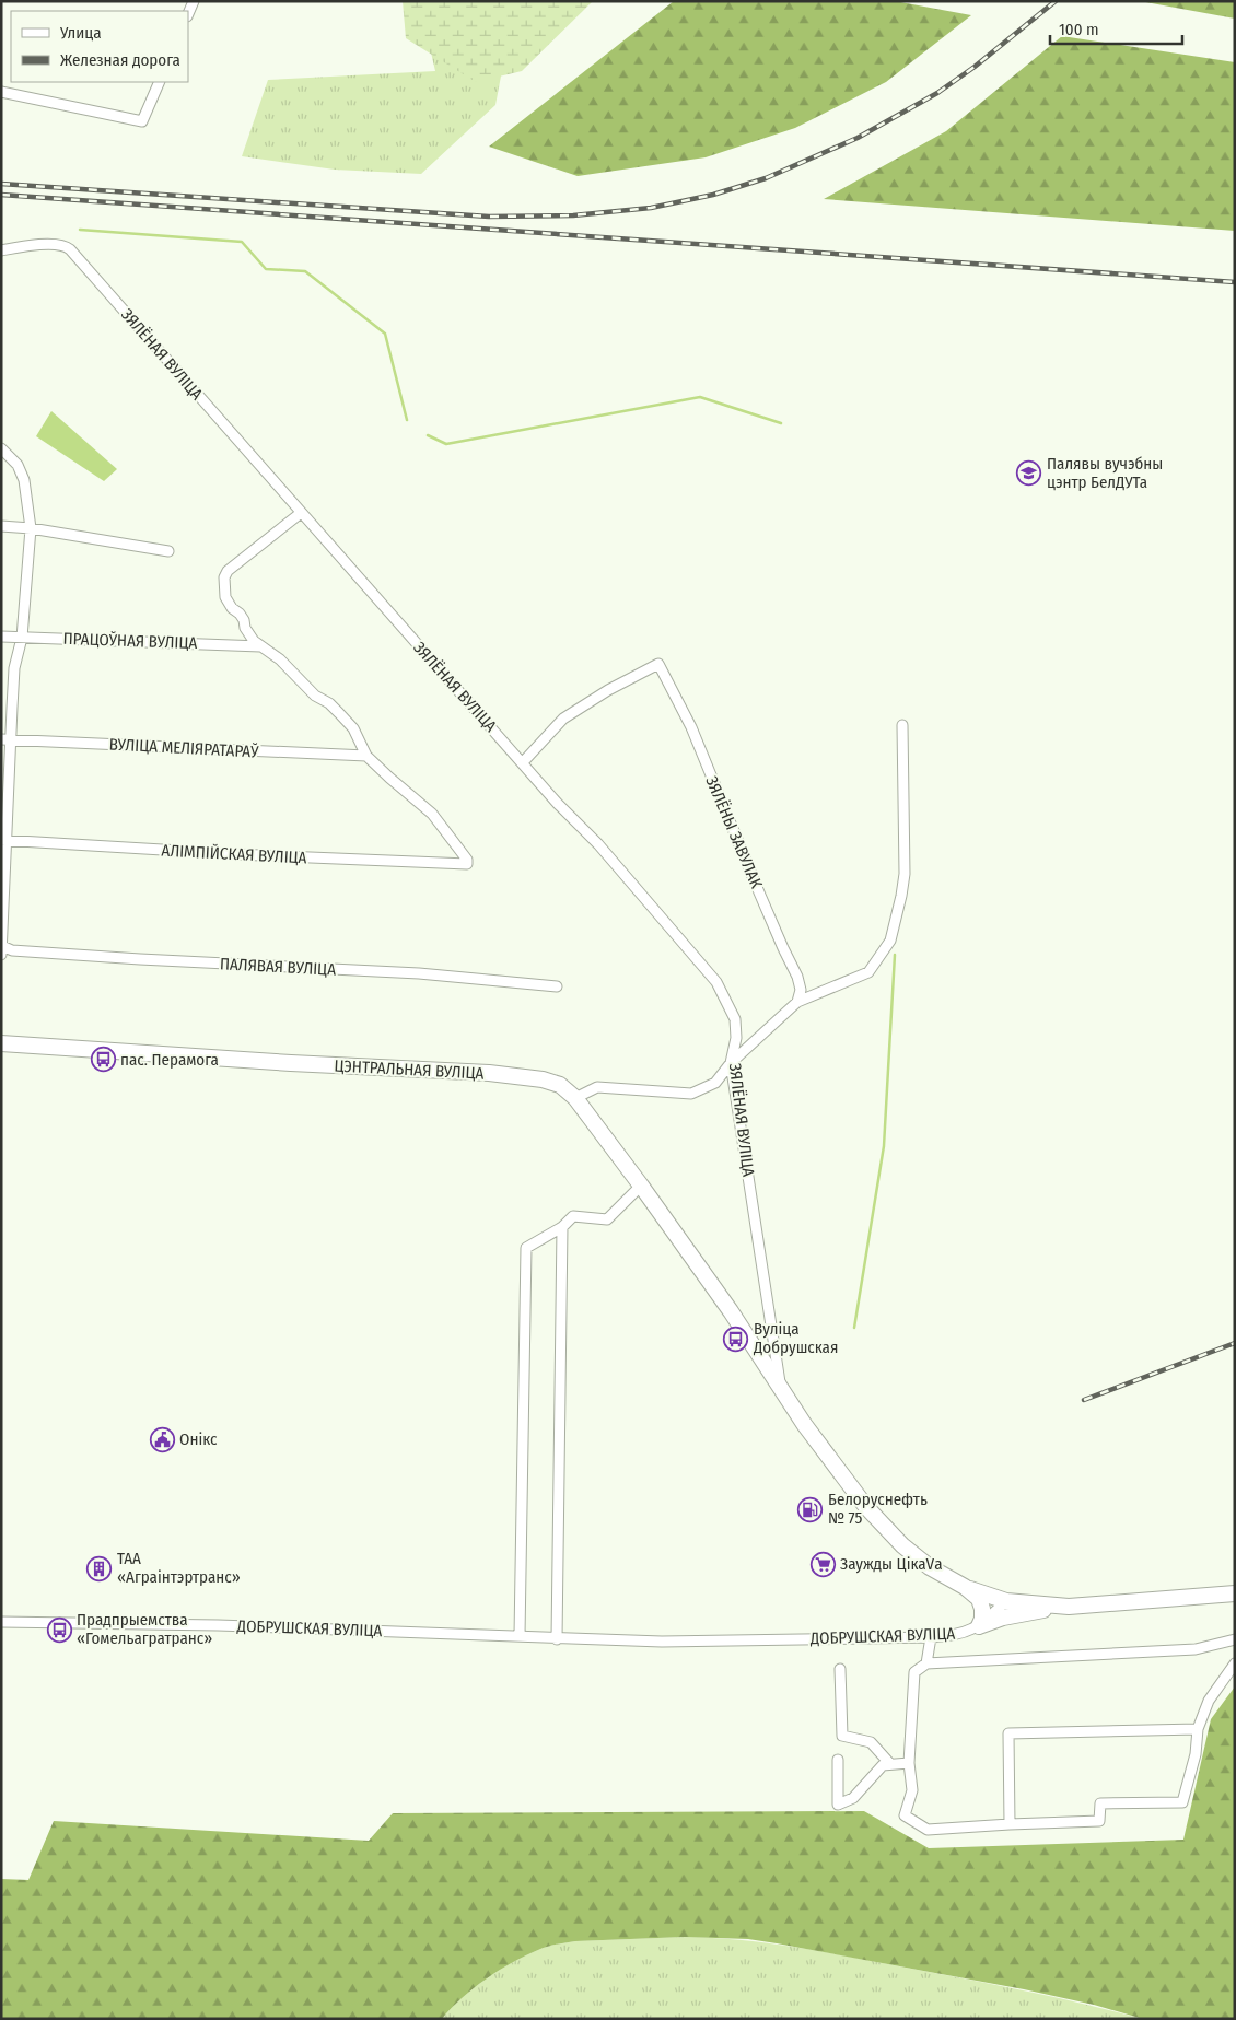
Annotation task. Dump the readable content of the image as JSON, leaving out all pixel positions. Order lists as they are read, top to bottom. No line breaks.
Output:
{"streets":{"main road":["ЦЭНТРАЛЬНАЯ ВУЛІЦА"],"street":["ЗЯЛЁНАЯ ВУЛІЦА","ПРАЦОЎНАЯ ВУЛІЦА","ВУЛІЦА МЕЛІЯРАТАРАЎ","ЗЯЛЁНЫ ЗАВУЛАК","АЛІМПІЙСКАЯ ВУЛІЦА","ПАЛЯВАЯ ВУЛІЦА","ДОБРУШСКАЯ ВУЛІЦА"]},"crossings":[["ЗЯЛЁНАЯ ВУЛІЦА","ЗЯЛЁНЫ ЗАВУЛАК"],["ЗЯЛЁНАЯ ВУЛІЦА","ЦЭНТРАЛЬНАЯ ВУЛІЦА"],["ВУЛІЦА МЕЛІЯРАТАРАЎ","АЛІМПІЙСКАЯ ВУЛІЦА"]],"places":{"school or university":["Палявы вучэбны цэнтр БелДУТа"],"bus stop":["пас. Перамога","Вуліца Добрушская","Прадпрыемства «Гомельагратранс»"],"public building":["Онікс"],"fuel station":["Белоруснефть № 75"],"supermarket":["Заужды ЦікаVа"],"building":["ТАА «Аграінтэртранс»"]},"legend":["Улица","Железная дорога"],"scale_bar":"100 m"}
